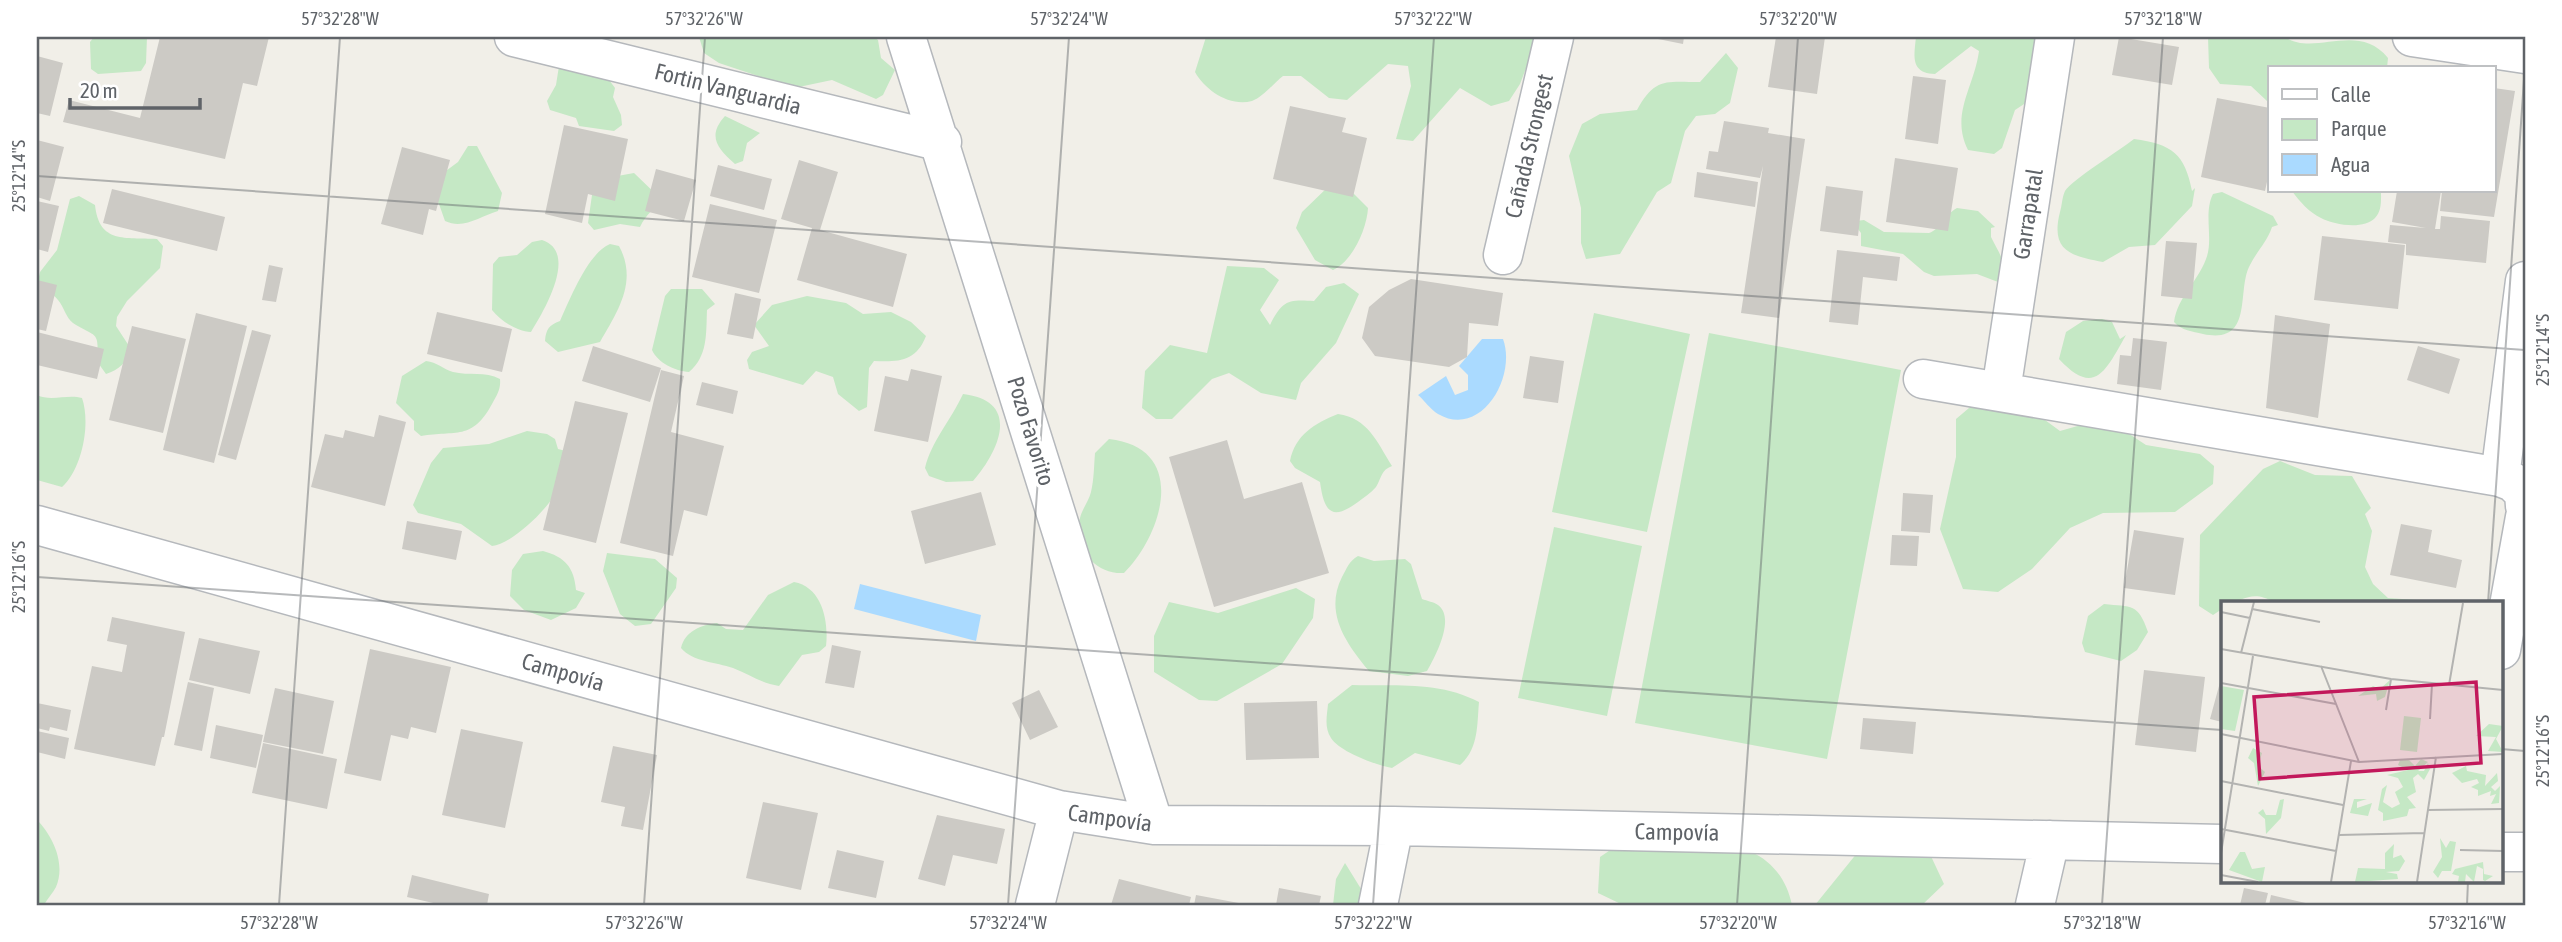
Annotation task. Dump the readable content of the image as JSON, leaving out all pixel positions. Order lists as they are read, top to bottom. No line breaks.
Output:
{"streets":{"street":["Fortin Vanguardia","Cañada Strongest","Garrapatal","Pozo Favorito","Campovía"]},"crossings":[["Fortin Vanguardia","Pozo Favorito"],["Pozo Favorito","Campovía"]],"legend":["Calle","Parque","Agua"],"scale_bar":"20 m","coordinates":["57°32'28\"W","57°32'26\"W","57°32'24\"W","57°32'22\"W","57°32'20\"W","57°32'18\"W","25°12'14\"S","25°12'16\"S","57°32'16\"W"]}
